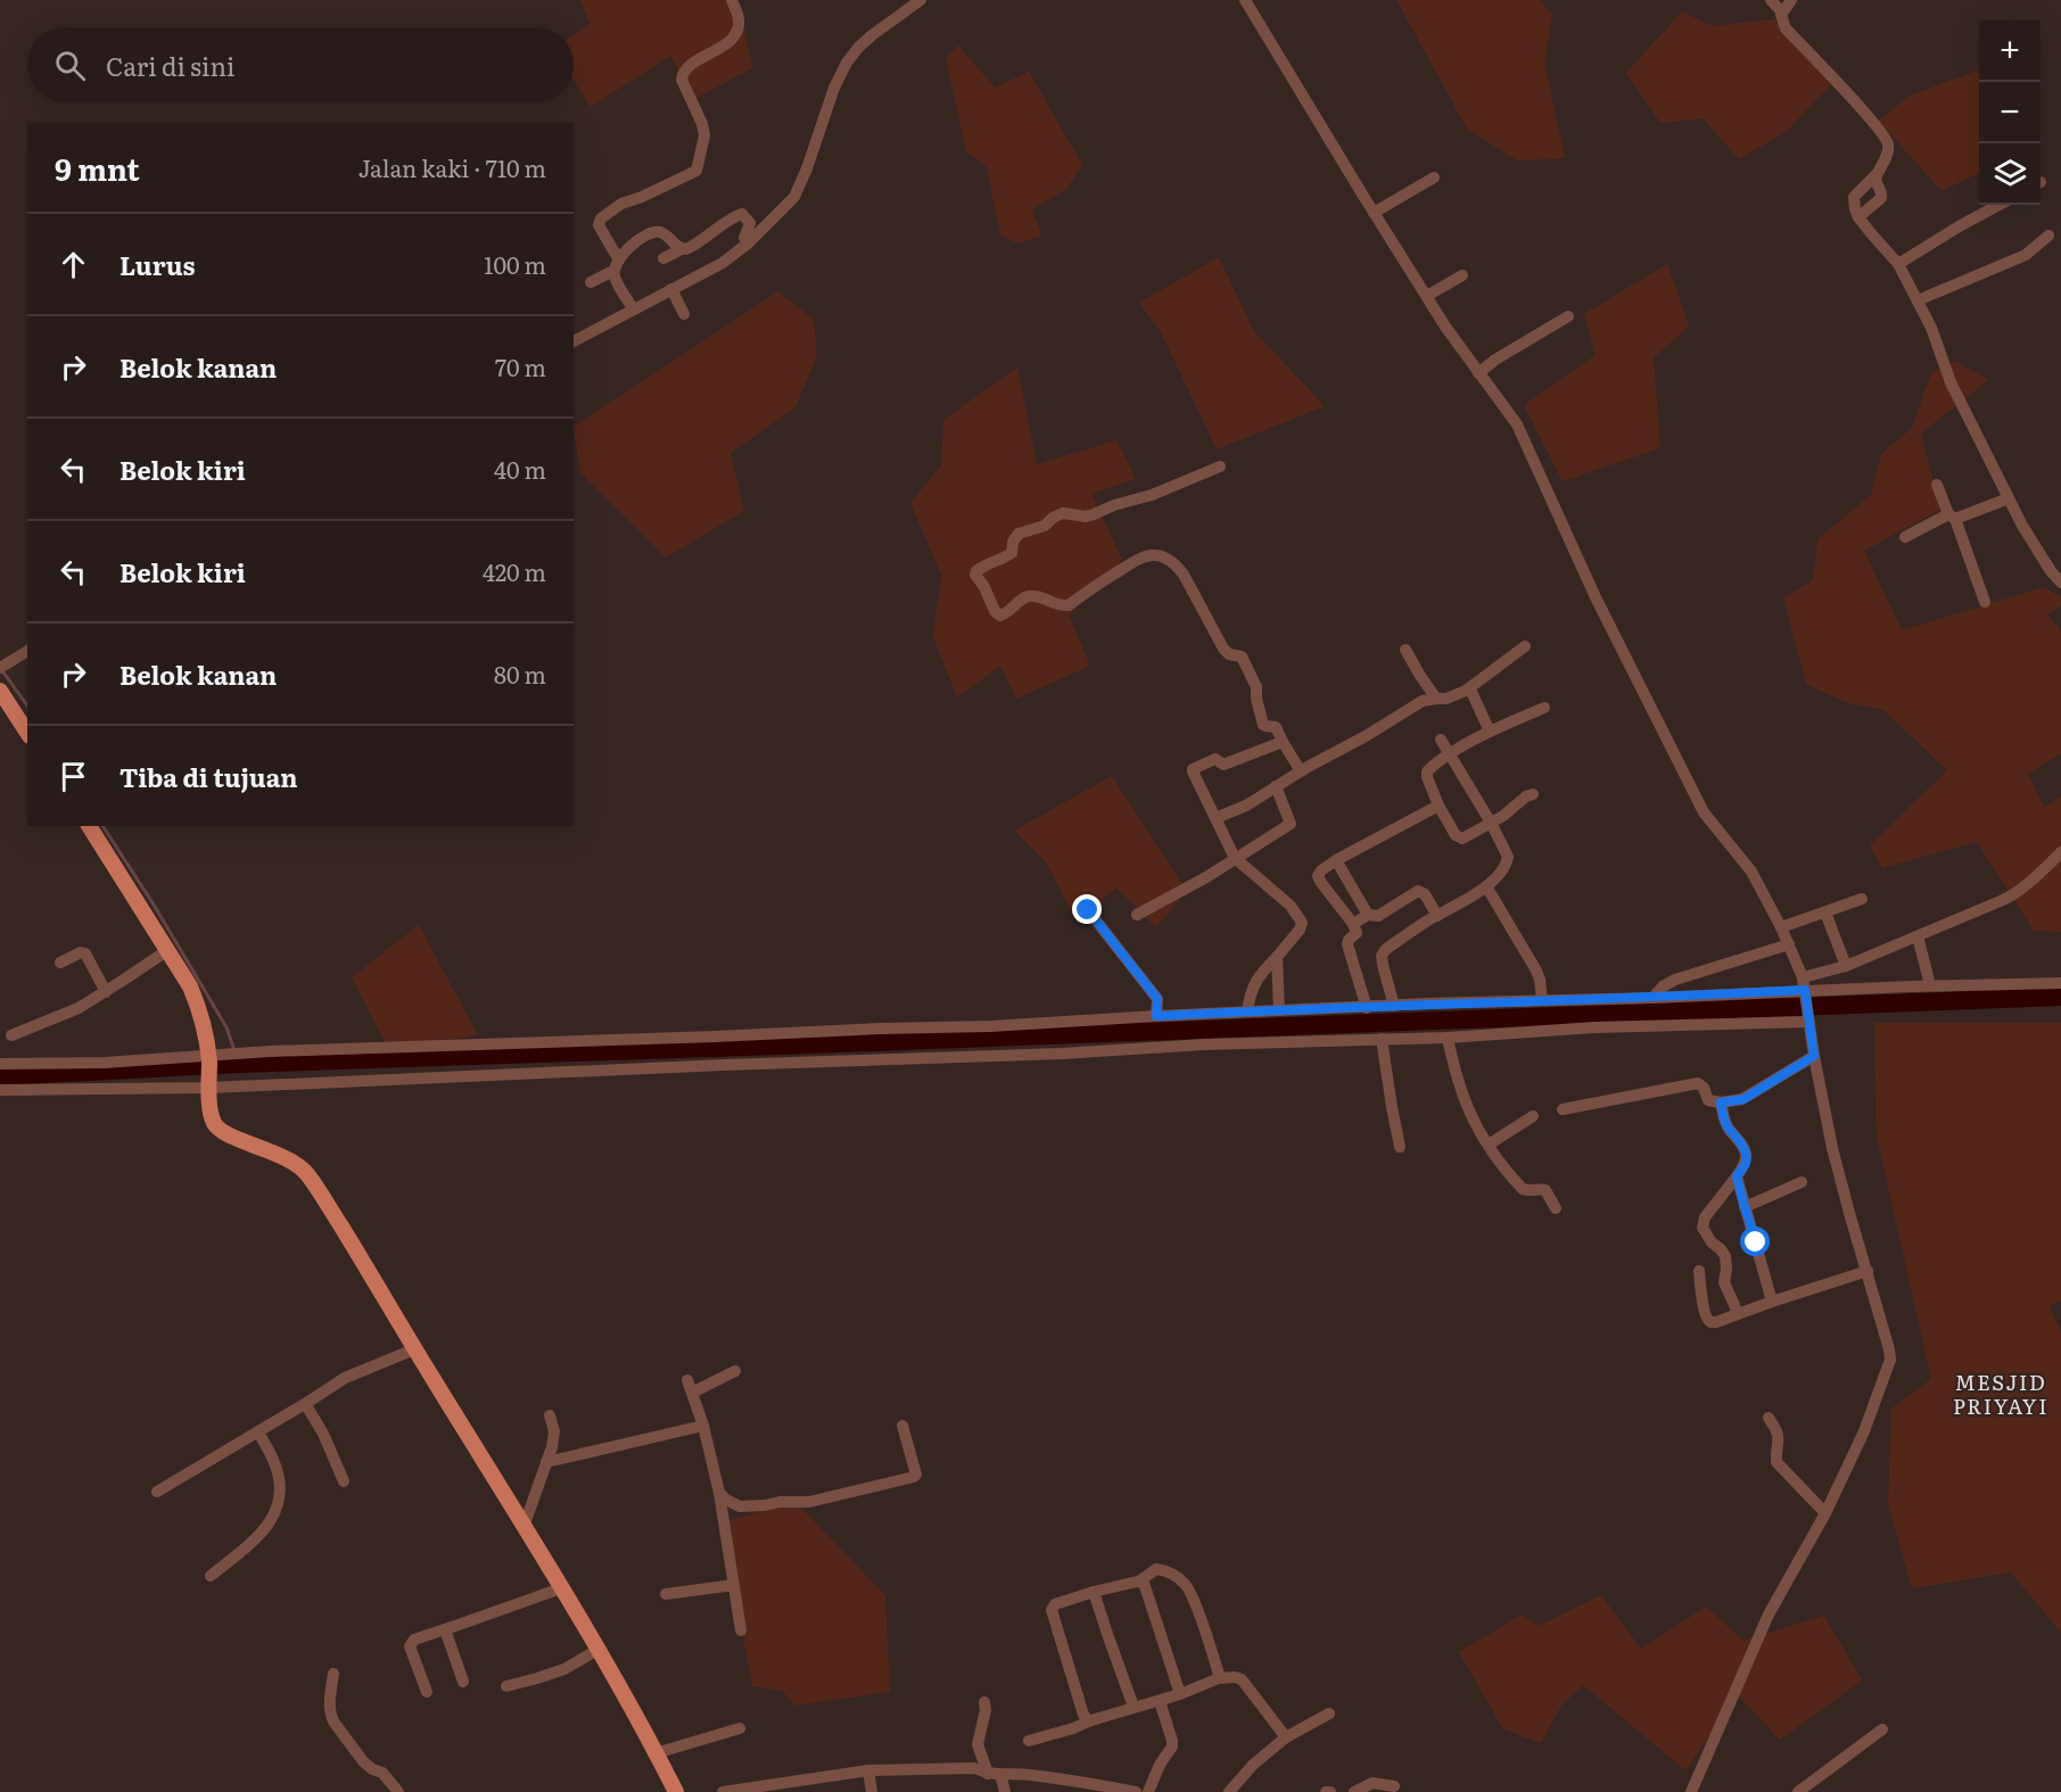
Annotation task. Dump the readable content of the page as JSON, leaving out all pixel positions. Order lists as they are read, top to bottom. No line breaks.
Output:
{"districts":["MESJID PRIYAYI"],"page":{"map_buttons":["+","−"],"search":"Cari di sini","heading":["9 mnt","Jalan kaki · 710 m"],"list":[["Lurus","100 m"],["Belok kanan","70 m"],["Belok kiri","40 m"],["Belok kiri","420 m"],["Belok kanan","80 m"],"Tiba di tujuan"]}}
